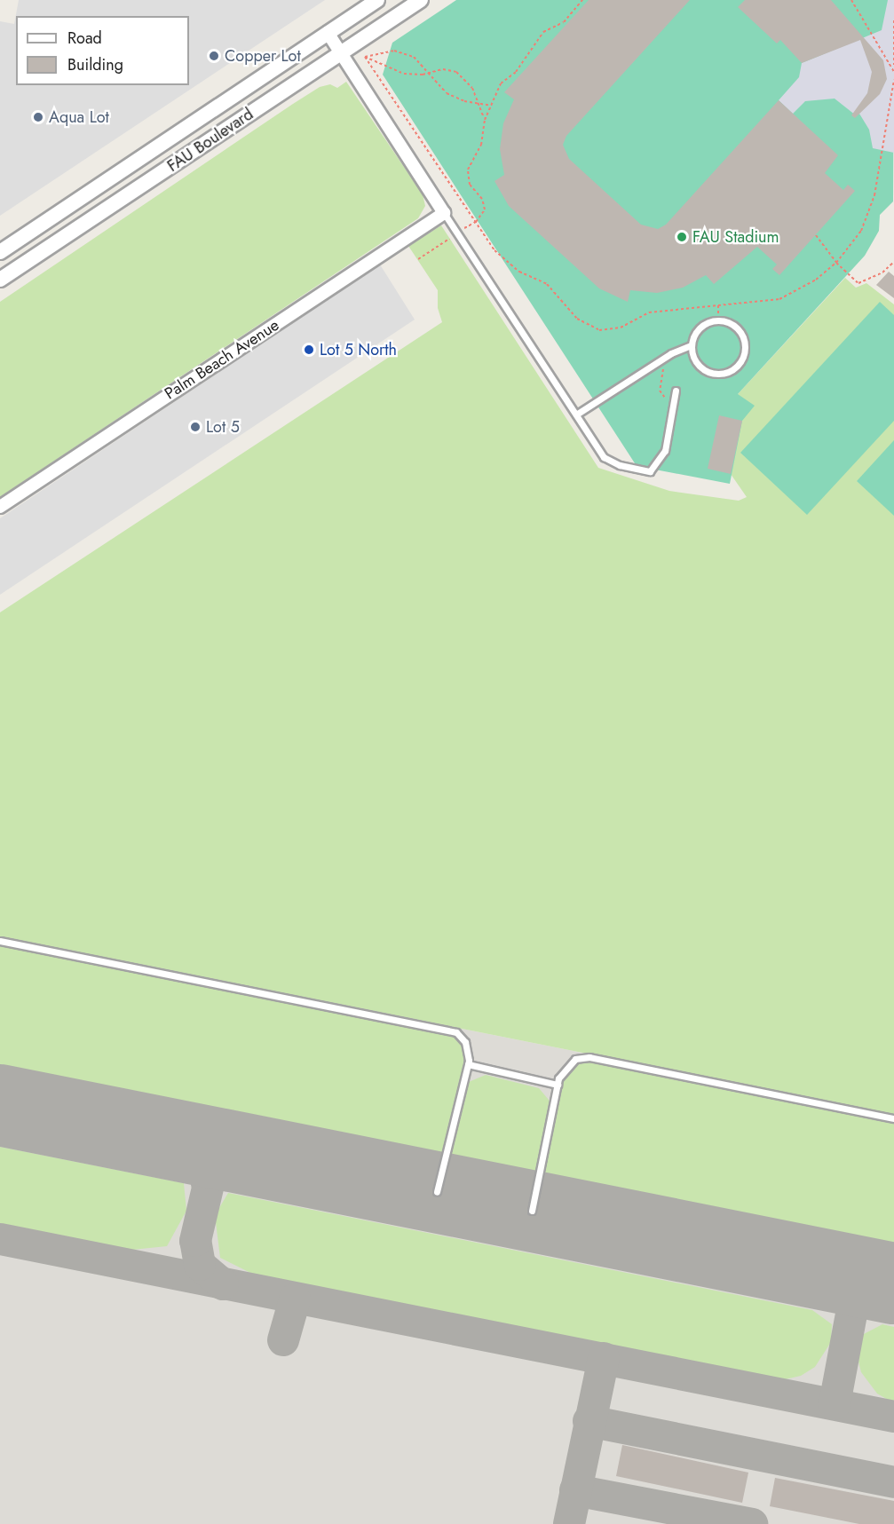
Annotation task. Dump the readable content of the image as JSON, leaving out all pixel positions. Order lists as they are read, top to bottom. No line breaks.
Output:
{"streets":{"street":["FAU Boulevard","Palm Beach Avenue"]},"places":["Copper Lot","Aqua Lot","FAU Stadium","Lot 5 North","Lot 5"],"legend":["Road","Building"]}
